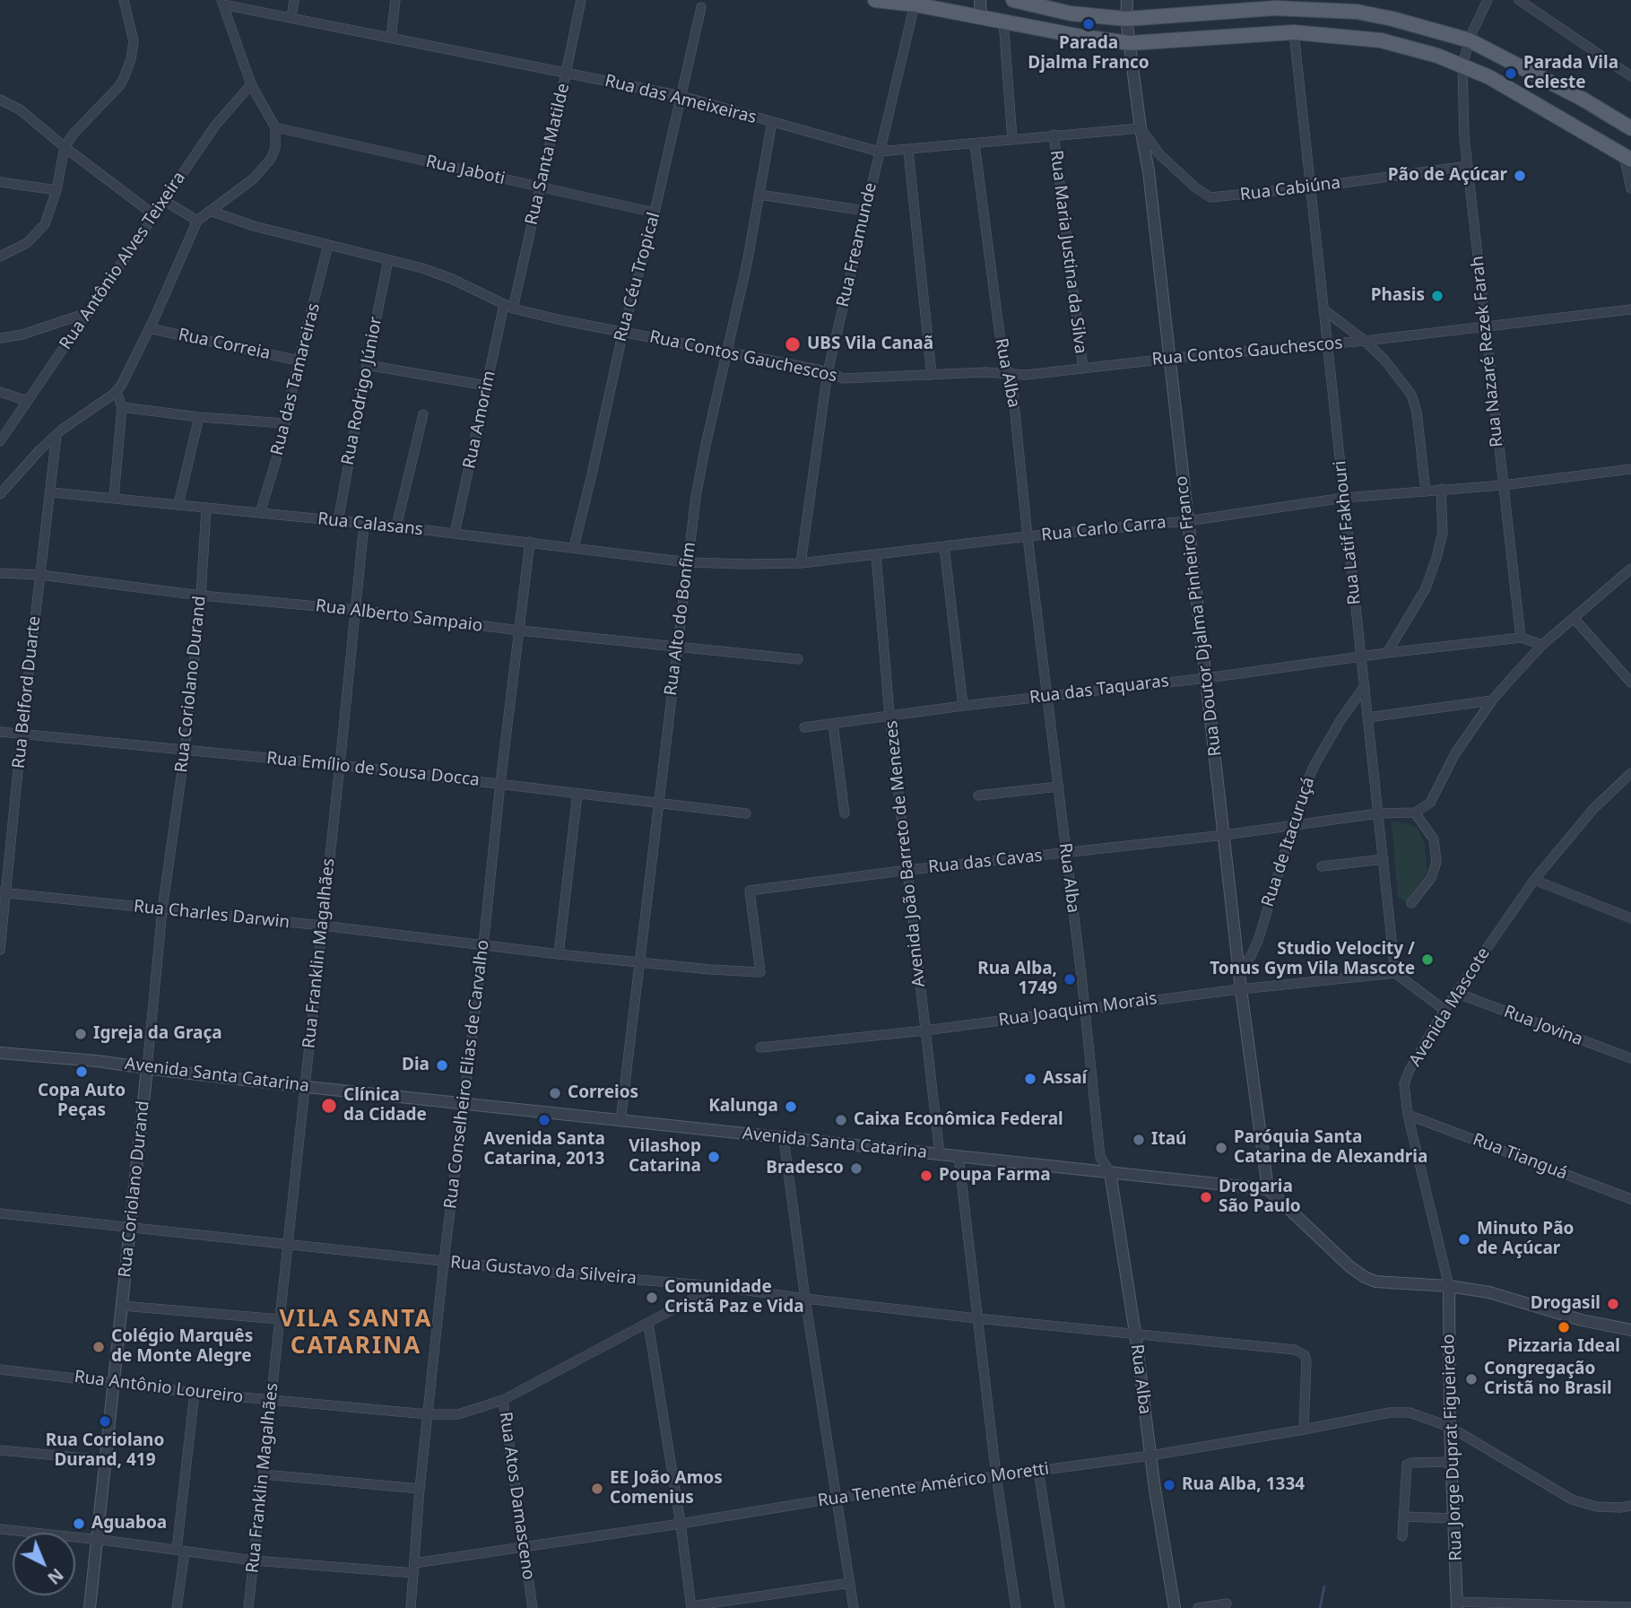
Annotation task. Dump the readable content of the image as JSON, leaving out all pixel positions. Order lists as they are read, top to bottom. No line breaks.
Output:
{"streets":{"street":["Rua das Ameixeiras","Rua Santa Matilde","Rua Jaboti","Rua Cabiúna","Rua Freamunde","Rua Maria Justina da Silva","Rua Antônio Alves Teixeira","Rua Céu Tropical","Rua Correia","Rua Contos Gauchescos","Rua Nazaré Rezek Farah","Rua Alba","Rua das Tamareiras","Rua Rodrigo Júnior","Rua Amorim","Rua Calasans","Rua Carlo Carra","Rua Latif Fakhouri","Rua Alberto Sampaio","Rua Doutor Djalma Pinheiro Franco","Rua Alto do Bonfim","Rua Coriolano Durand","Rua das Taquaras","Rua Belford Duarte","Rua Emílio de Sousa Docca","Rua de Itacuruçá","Avenida João Barreto de Menezes","Rua das Cavas","Rua Charles Darwin","Rua Franklin Magalhães","Avenida Mascote","Rua Joaquim Morais","Rua Jovina","Rua Conselheiro Elias de Carvalho","Avenida Santa Catarina","Rua Tianguá","Rua Gustavo da Silveira","Rua Antônio Loureiro","Rua Jorge Duprat Figueiredo","Rua Tenente Américo Moretti","Rua Atos Damasceno"]},"crossings":[["Rua das Ameixeiras","Rua Santa Matilde"],["Rua das Ameixeiras","Rua Cabiúna"],["Rua das Ameixeiras","Rua Freamunde"],["Rua das Ameixeiras","Rua Maria Justina da Silva"],["Rua das Ameixeiras","Rua Céu Tropical"],["Rua das Ameixeiras","Rua Alba"],["Rua das Ameixeiras","Rua Doutor Djalma Pinheiro Franco"],["Rua das Ameixeiras","Rua Alto do Bonfim"],["Rua Santa Matilde","Rua Jaboti"],["Rua Santa Matilde","Rua Contos Gauchescos"],["Rua Santa Matilde","Rua Amorim"],["Rua Jaboti","Rua Céu Tropical"],["Rua Cabiúna","Rua Nazaré Rezek Farah"],["Rua Cabiúna","Rua Latif Fakhouri"],["Rua Cabiúna","Rua Doutor Djalma Pinheiro Franco"],["Rua Freamunde","Rua Contos Gauchescos"],["Rua Freamunde","Rua Carlo Carra"],["Rua Maria Justina da Silva","Rua Contos Gauchescos"],["Rua Céu Tropical","Rua Contos Gauchescos"],["Rua Céu Tropical","Rua Calasans"],["Rua Correia","Rua das Tamareiras"],["Rua Contos Gauchescos","Rua Nazaré Rezek Farah"],["Rua Contos Gauchescos","Rua Alba"],["Rua Contos Gauchescos","Rua das Tamareiras"],["Rua Contos Gauchescos","Rua Rodrigo Júnior"],["Rua Contos Gauchescos","Rua Amorim"],["Rua Contos Gauchescos","Rua Latif Fakhouri"],["Rua Contos Gauchescos","Rua Doutor Djalma Pinheiro Franco"],["Rua Contos Gauchescos","Rua Alto do Bonfim"],["Rua Nazaré Rezek Farah","Rua Carlo Carra"],["Rua Nazaré Rezek Farah","Rua das Taquaras"],["Rua Alba","Rua Carlo Carra"],["Rua Alba","Rua das Taquaras"],["Rua Alba","Rua das Cavas"],["Rua Alba","Rua Joaquim Morais"],["Rua Alba","Avenida Santa Catarina"],["Rua Alba","Rua Gustavo da Silveira"],["Rua Alba","Rua Tenente Américo Moretti"],["Rua das Tamareiras","Rua Calasans"],["Rua Rodrigo Júnior","Rua Calasans"],["Rua Amorim","Rua Calasans"],["Rua Calasans","Rua Carlo Carra"],["Rua Calasans","Rua Alto do Bonfim"],["Rua Calasans","Rua Coriolano Durand"],["Rua Calasans","Rua Belford Duarte"],["Rua Calasans","Rua Franklin Magalhães"],["Rua Calasans","Rua Conselheiro Elias de Carvalho"],["Rua Carlo Carra","Rua Latif Fakhouri"],["Rua Carlo Carra","Rua Doutor Djalma Pinheiro Franco"],["Rua Carlo Carra","Rua Alto do Bonfim"],["Rua Carlo Carra","Avenida João Barreto de Menezes"],["Rua Latif Fakhouri","Rua das Taquaras"],["Rua Latif Fakhouri","Rua de Itacuruçá"],["Rua Latif Fakhouri","Rua das Cavas"],["Rua Latif Fakhouri","Rua Joaquim Morais"],["Rua Alberto Sampaio","Rua Alto do Bonfim"],["Rua Alberto Sampaio","Rua Coriolano Durand"],["Rua Alberto Sampaio","Rua Belford Duarte"],["Rua Alberto Sampaio","Rua Franklin Magalhães"],["Rua Alberto Sampaio","Rua Conselheiro Elias de Carvalho"],["Rua Doutor Djalma Pinheiro Franco","Rua das Taquaras"],["Rua Doutor Djalma Pinheiro Franco","Rua de Itacuruçá"],["Rua Doutor Djalma Pinheiro Franco","Rua das Cavas"],["Rua Doutor Djalma Pinheiro Franco","Rua Joaquim Morais"],["Rua Doutor Djalma Pinheiro Franco","Avenida Santa Catarina"],["Rua Alto do Bonfim","Rua Emílio de Sousa Docca"],["Rua Alto do Bonfim","Rua Charles Darwin"],["Rua Alto do Bonfim","Avenida Santa Catarina"],["Rua Coriolano Durand","Rua Emílio de Sousa Docca"],["Rua Coriolano Durand","Rua Charles Darwin"],["Rua Coriolano Durand","Avenida Santa Catarina"],["Rua Coriolano Durand","Rua Gustavo da Silveira"],["Rua Coriolano Durand","Rua Antônio Loureiro"],["Rua Coriolano Durand","Rua Tenente Américo Moretti"],["Rua das Taquaras","Avenida João Barreto de Menezes"],["Rua Belford Duarte","Rua Emílio de Sousa Docca"],["Rua Belford Duarte","Rua Charles Darwin"],["Rua Emílio de Sousa Docca","Rua Franklin Magalhães"],["Rua Emílio de Sousa Docca","Rua Conselheiro Elias de Carvalho"],["Rua de Itacuruçá","Rua das Cavas"],["Avenida João Barreto de Menezes","Rua das Cavas"],["Avenida João Barreto de Menezes","Rua Joaquim Morais"],["Avenida João Barreto de Menezes","Avenida Santa Catarina"],["Rua das Cavas","Rua Charles Darwin"],["Rua Charles Darwin","Rua Franklin Magalhães"],["Rua Charles Darwin","Rua Conselheiro Elias de Carvalho"],["Rua Franklin Magalhães","Avenida Santa Catarina"],["Rua Franklin Magalhães","Rua Gustavo da Silveira"],["Rua Franklin Magalhães","Rua Antônio Loureiro"],["Rua Franklin Magalhães","Rua Tenente Américo Moretti"],["Avenida Mascote","Rua Jovina"],["Avenida Mascote","Rua Tianguá"],["Avenida Mascote","Rua Jorge Duprat Figueiredo"],["Rua Conselheiro Elias de Carvalho","Avenida Santa Catarina"],["Rua Conselheiro Elias de Carvalho","Rua Gustavo da Silveira"],["Rua Conselheiro Elias de Carvalho","Rua Antônio Loureiro"],["Rua Conselheiro Elias de Carvalho","Rua Tenente Américo Moretti"],["Rua Gustavo da Silveira","Rua Tenente Américo Moretti"],["Rua Gustavo da Silveira","Rua Atos Damasceno"],["Rua Antônio Loureiro","Rua Atos Damasceno"],["Rua Jorge Duprat Figueiredo","Rua Tenente Américo Moretti"],["Rua Tenente Américo Moretti","Rua Atos Damasceno"]],"districts":["VILA SANTA CATARINA"],"places":["Parada Djalma Franco","Parada Vila Celeste","Pão de Açúcar","Phasis","UBS Vila Canaã","Studio Velocity / Tonus Gym Vila Mascote","Rua Alba, 1749","Igreja da Graça","Dia","Copa Auto Peças","Assaí","Correios","Clínica da Cidade","Kalunga","Avenida Santa Catarina, 2013","Caixa Econômica Federal","Itaú","Paróquia Santa Catarina de Alexandria","Vilashop Catarina","Bradesco","Poupa Farma","Drogaria São Paulo","Minuto Pão de Açúcar","Comunidade Cristã Paz e Vida","Drogasil","Pizzaria Ideal","Colégio Marquês de Monte Alegre","Congregação Cristã no Brasil","Rua Coriolano Durand, 419","Rua Alba, 1334","EE João Amos Comenius","Aguaboa"],"north":"bottom right"}
